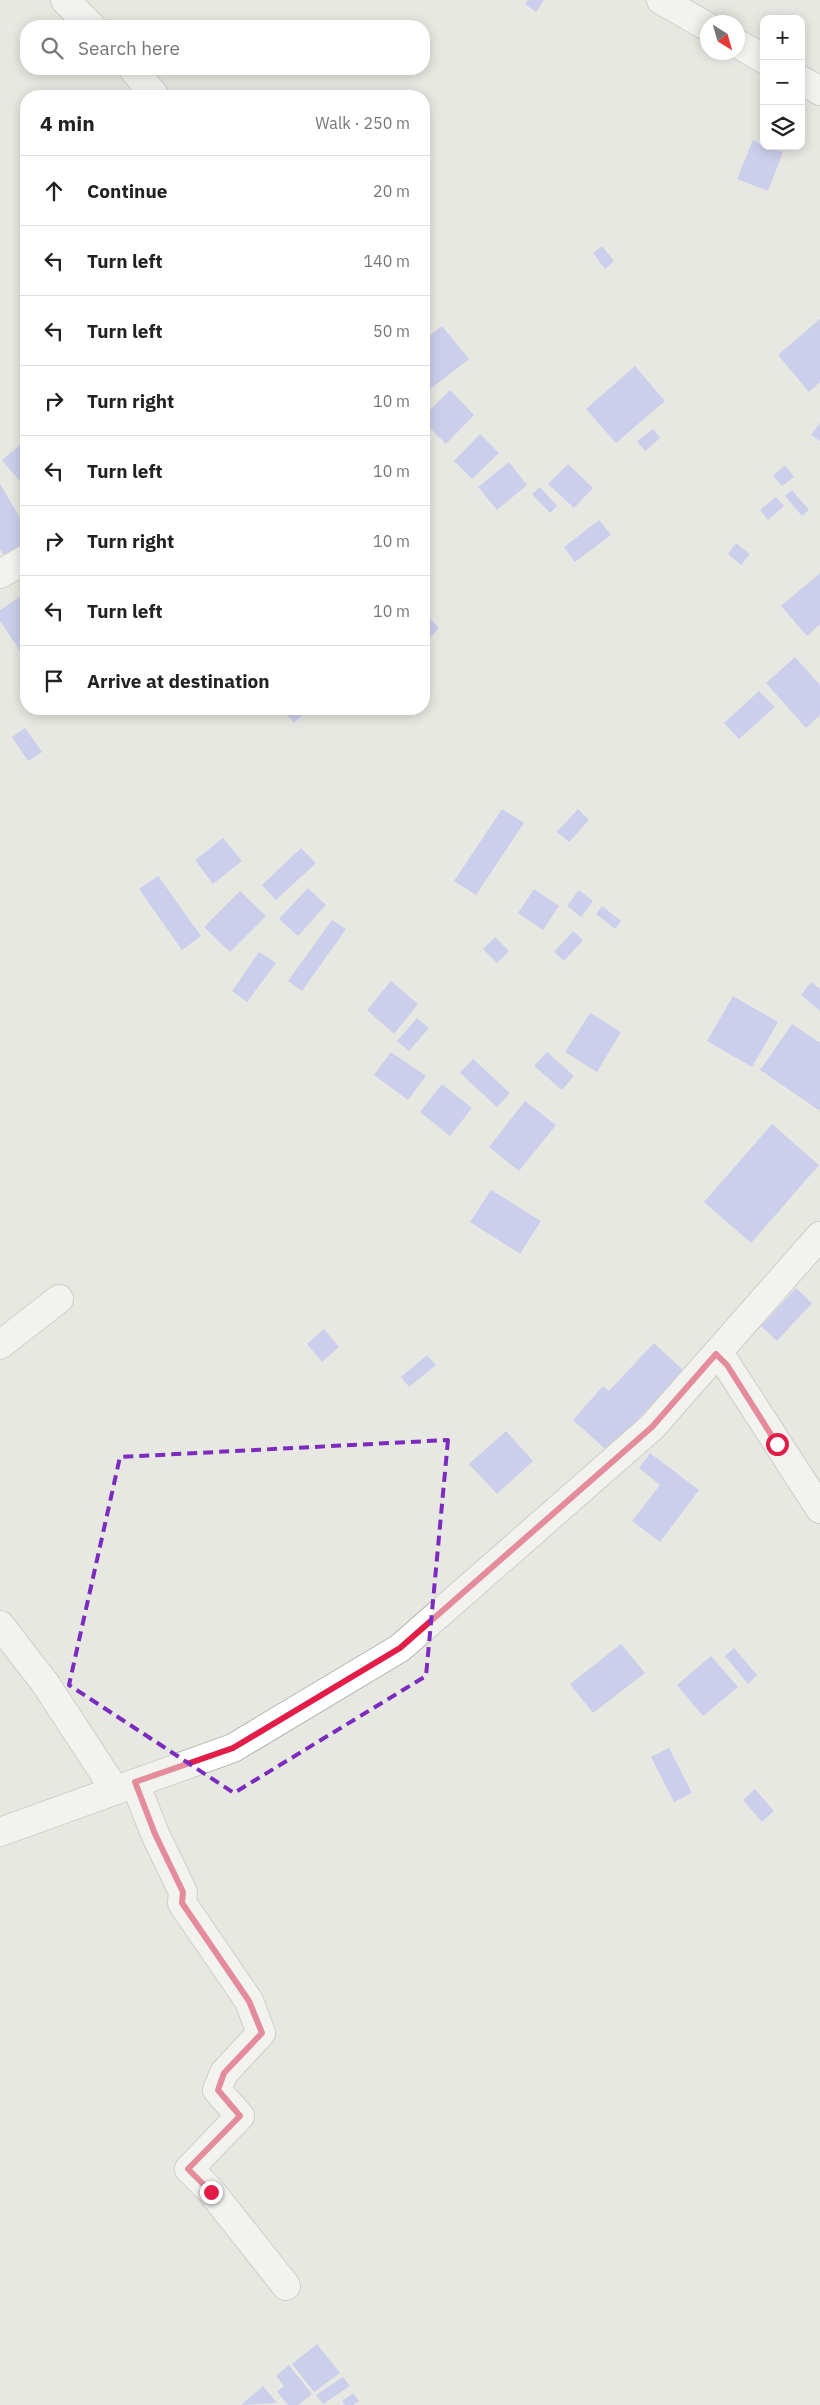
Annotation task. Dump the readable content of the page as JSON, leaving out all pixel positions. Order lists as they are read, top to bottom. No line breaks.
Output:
{"north":"bottom right","page":{"map_buttons":["+","−"],"search":"Search here","heading":["4 min","Walk · 250 m"],"list":[["Continue","20 m"],["Turn left","140 m"],["Turn left","50 m"],["Turn right","10 m"],["Turn left","10 m"],["Turn right","10 m"],["Turn left","10 m"],"Arrive at destination"]}}
